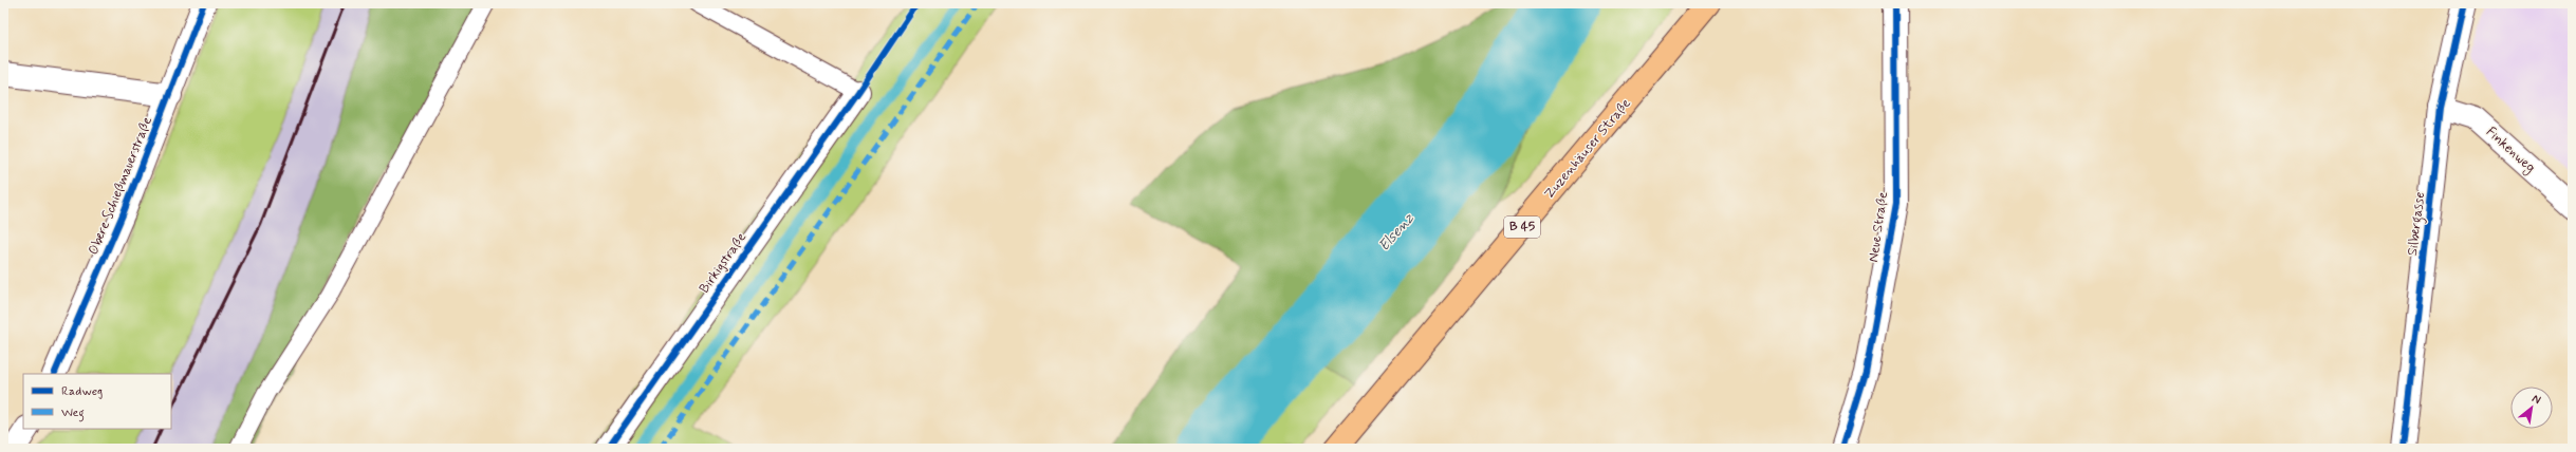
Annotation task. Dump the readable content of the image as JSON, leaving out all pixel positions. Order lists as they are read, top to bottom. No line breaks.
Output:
{"streets":{"main road":["Zuzenhäuser Straße","B 45"],"street":["Finkenweg","Obere Schießmauerstraße","Silbergasse","Neue Straße","Birkigstraße"]},"crossings":[["Finkenweg","Silbergasse"]],"water":["Elsenz"],"legend":["Radweg","Weg"],"north":"top right"}
